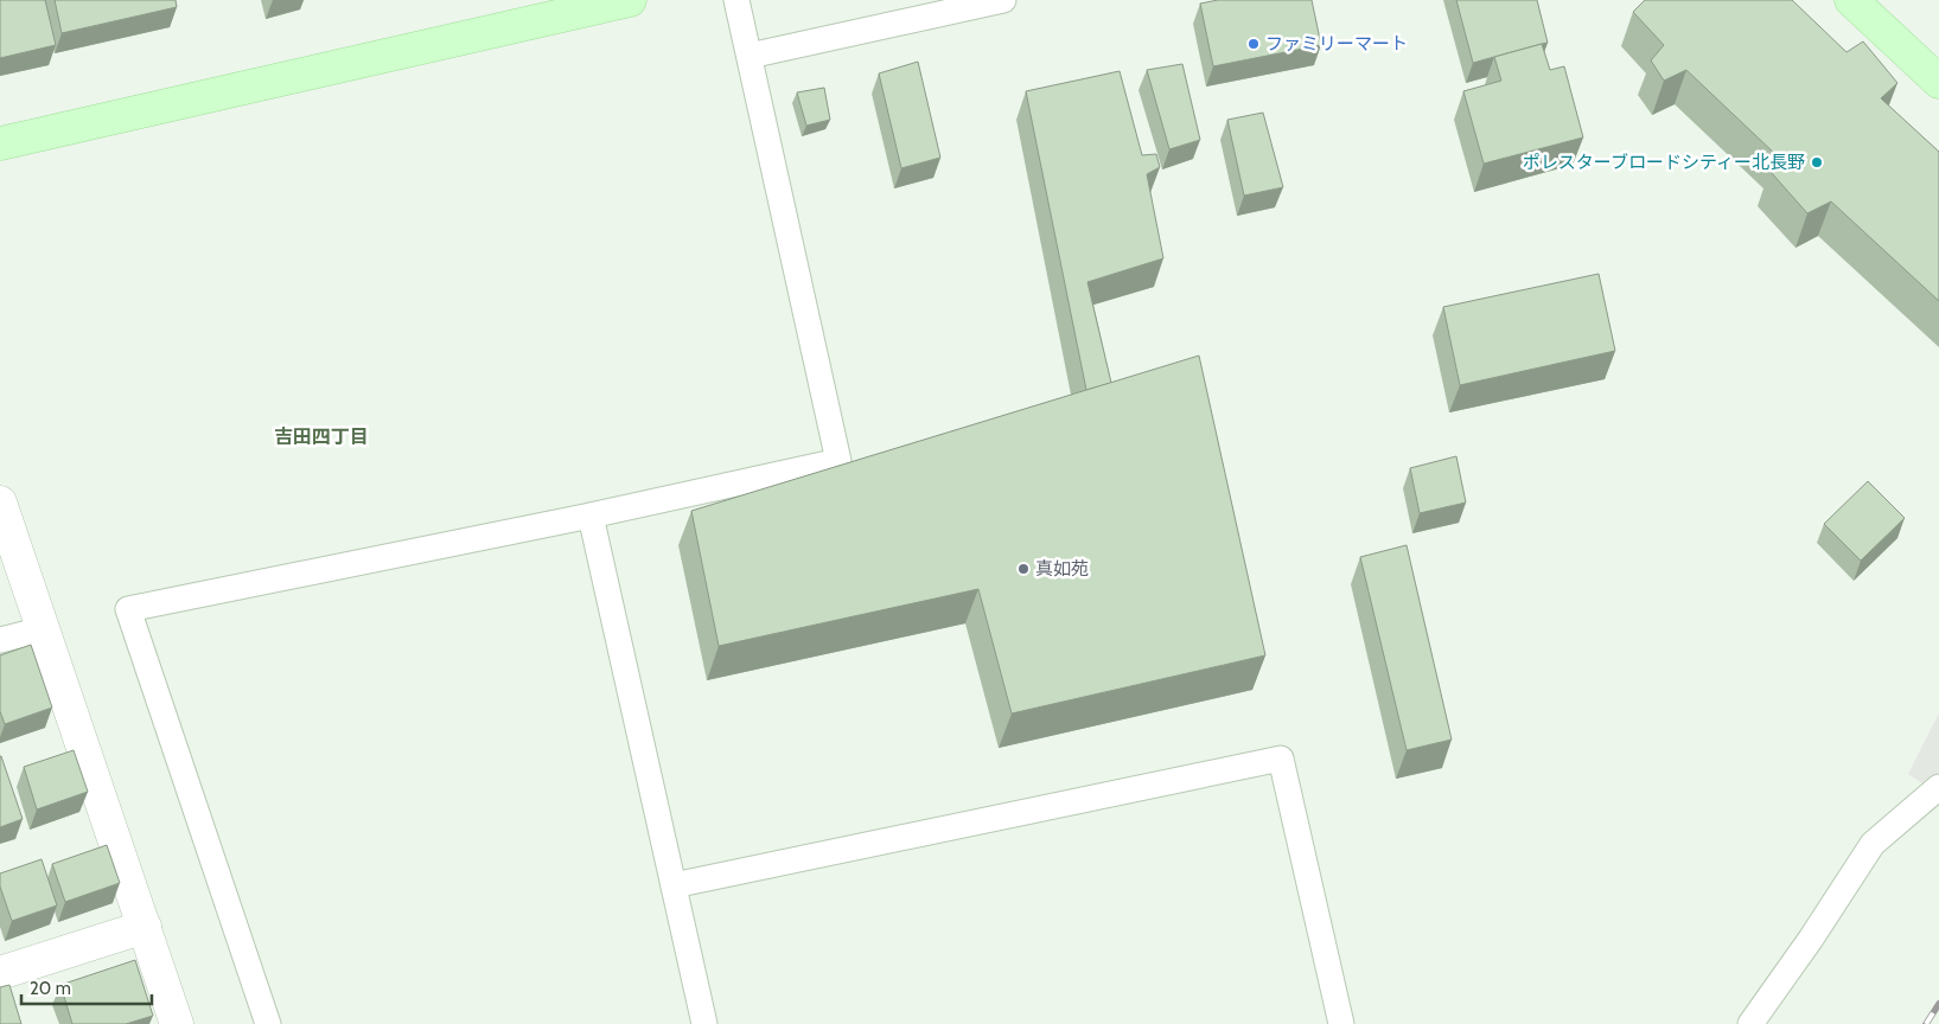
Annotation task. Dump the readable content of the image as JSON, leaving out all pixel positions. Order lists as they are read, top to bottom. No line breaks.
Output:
{"districts":["吉田四丁目"],"places":["ファミリーマート","ポレスターブロードシティー北長野","真如苑"],"scale_bar":"20 m"}
